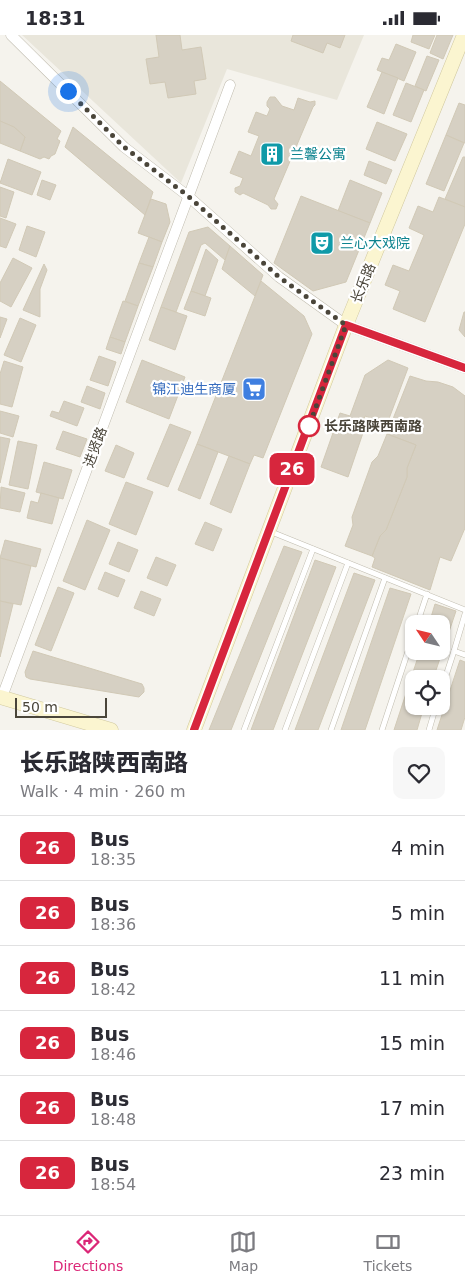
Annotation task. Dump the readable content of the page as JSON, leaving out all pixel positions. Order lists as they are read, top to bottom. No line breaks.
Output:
{"streets":{"street":["长乐路","进贤路"]},"places":{"building":["兰馨公寓"],"theatre":["兰心大戏院"],"supermarket":["锦江迪生商厦"],"other":["长乐路陕西南路"]},"lines":["bus line 26"],"scale_bar":"50 m","north":"top left","page":{"status":"18:31","on_map":"26","scale":"50 m","heading":["长乐路陕西南路","Walk · 4 min · 260 m"],"list":[{"mark":"26","name":"Bus","note":"18:35","value":"4 min"},{"mark":"26","name":"Bus","note":"18:36","value":"5 min"},{"mark":"26","name":"Bus","note":"18:42","value":"11 min"},{"mark":"26","name":"Bus","note":"18:46","value":"15 min"},{"mark":"26","name":"Bus","note":"18:48","value":"17 min"},{"mark":"26","name":"Bus","note":"18:54","value":"23 min"}],"tabs":["Directions","Map","Tickets"]}}
